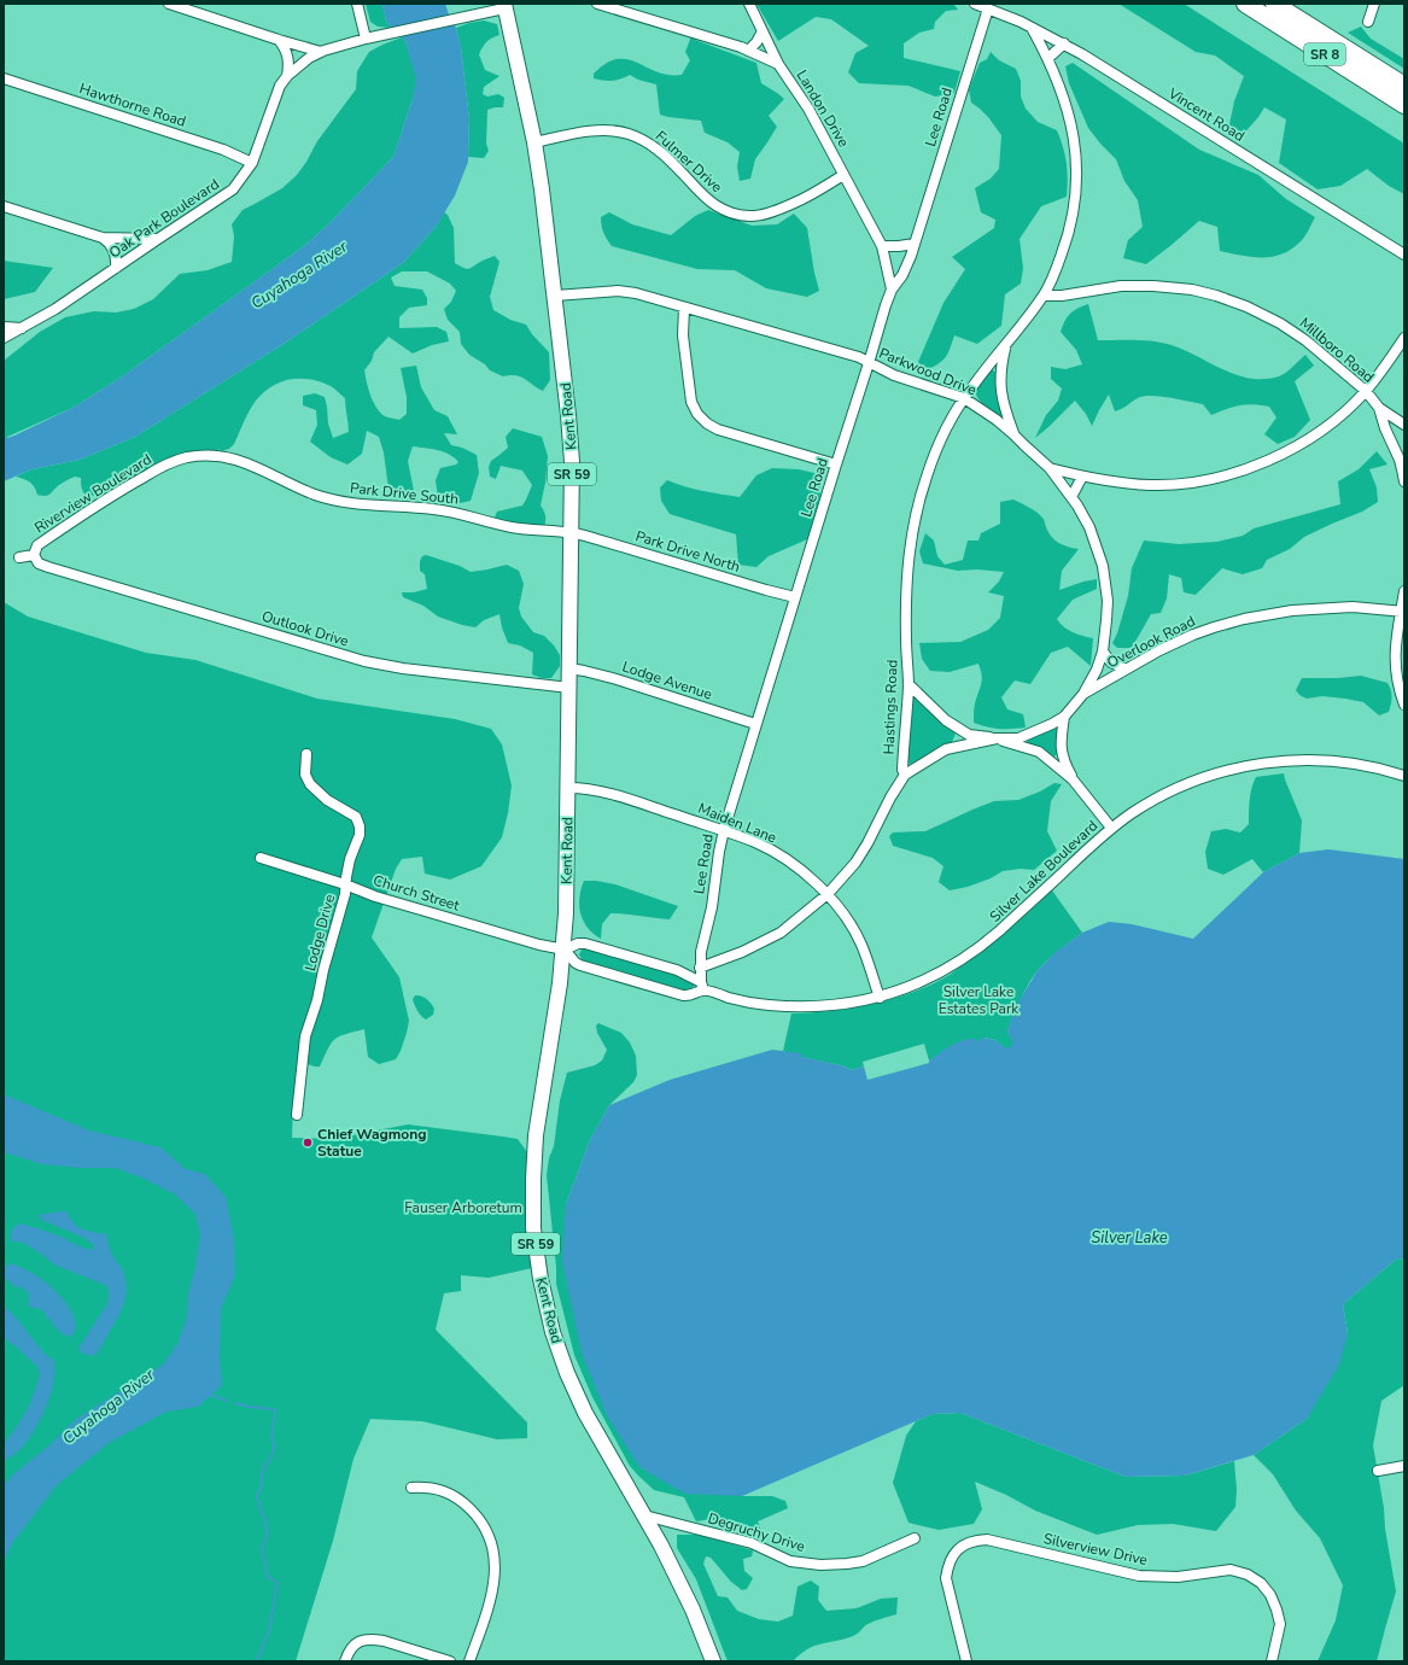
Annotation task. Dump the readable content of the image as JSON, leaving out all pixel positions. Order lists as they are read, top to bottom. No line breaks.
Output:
{"streets":{"highway":["SR 8"],"main road":["Kent Road","SR 59"],"street":["Hawthorne Road","Landon Drive","Vincent Road","Lee Road","Fulmer Drive","Oak Park Boulevard","Millboro Road","Parkwood Drive","Riverview Boulevard","Park Drive South","Park Drive North","Outlook Drive","Overlook Road","Lodge Avenue","Hastings Road","Maiden Lane","Silver Lake Boulevard","Church Street","Lodge Drive","Degruchy Drive","Silverview Drive"]},"crossings":[["Hawthorne Road","Oak Park Boulevard"],["Landon Drive","Lee Road"],["Landon Drive","Fulmer Drive"],["Vincent Road","Lee Road"],["Vincent Road","Hastings Road"],["Lee Road","Parkwood Drive"],["Lee Road","Park Drive North"],["Lee Road","Lodge Avenue"],["Lee Road","Hastings Road"],["Lee Road","Maiden Lane"],["Lee Road","Silver Lake Boulevard"],["Fulmer Drive","Kent Road"],["Oak Park Boulevard","Kent Road"],["Millboro Road","Hastings Road"],["Parkwood Drive","Kent Road"],["Parkwood Drive","Overlook Road"],["Parkwood Drive","Hastings Road"],["Kent Road","Park Drive South"],["Kent Road","Park Drive North"],["Kent Road","Outlook Drive"],["Kent Road","Lodge Avenue"],["Kent Road","Maiden Lane"],["Kent Road","Silver Lake Boulevard"],["Kent Road","Church Street"],["Kent Road","Degruchy Drive"],["Riverview Boulevard","Park Drive South"],["Riverview Boulevard","Outlook Drive"],["Park Drive South","Park Drive North"],["Hastings Road","Maiden Lane"],["Maiden Lane","Silver Lake Boulevard"],["Silver Lake Boulevard","Church Street"],["Church Street","Lodge Drive"]],"water":["Cuyahoga River","Silver Lake"],"parks":["Silver Lake Estates Park","Fauser Arboretum"],"places":["Chief Wagmong Statue"]}
